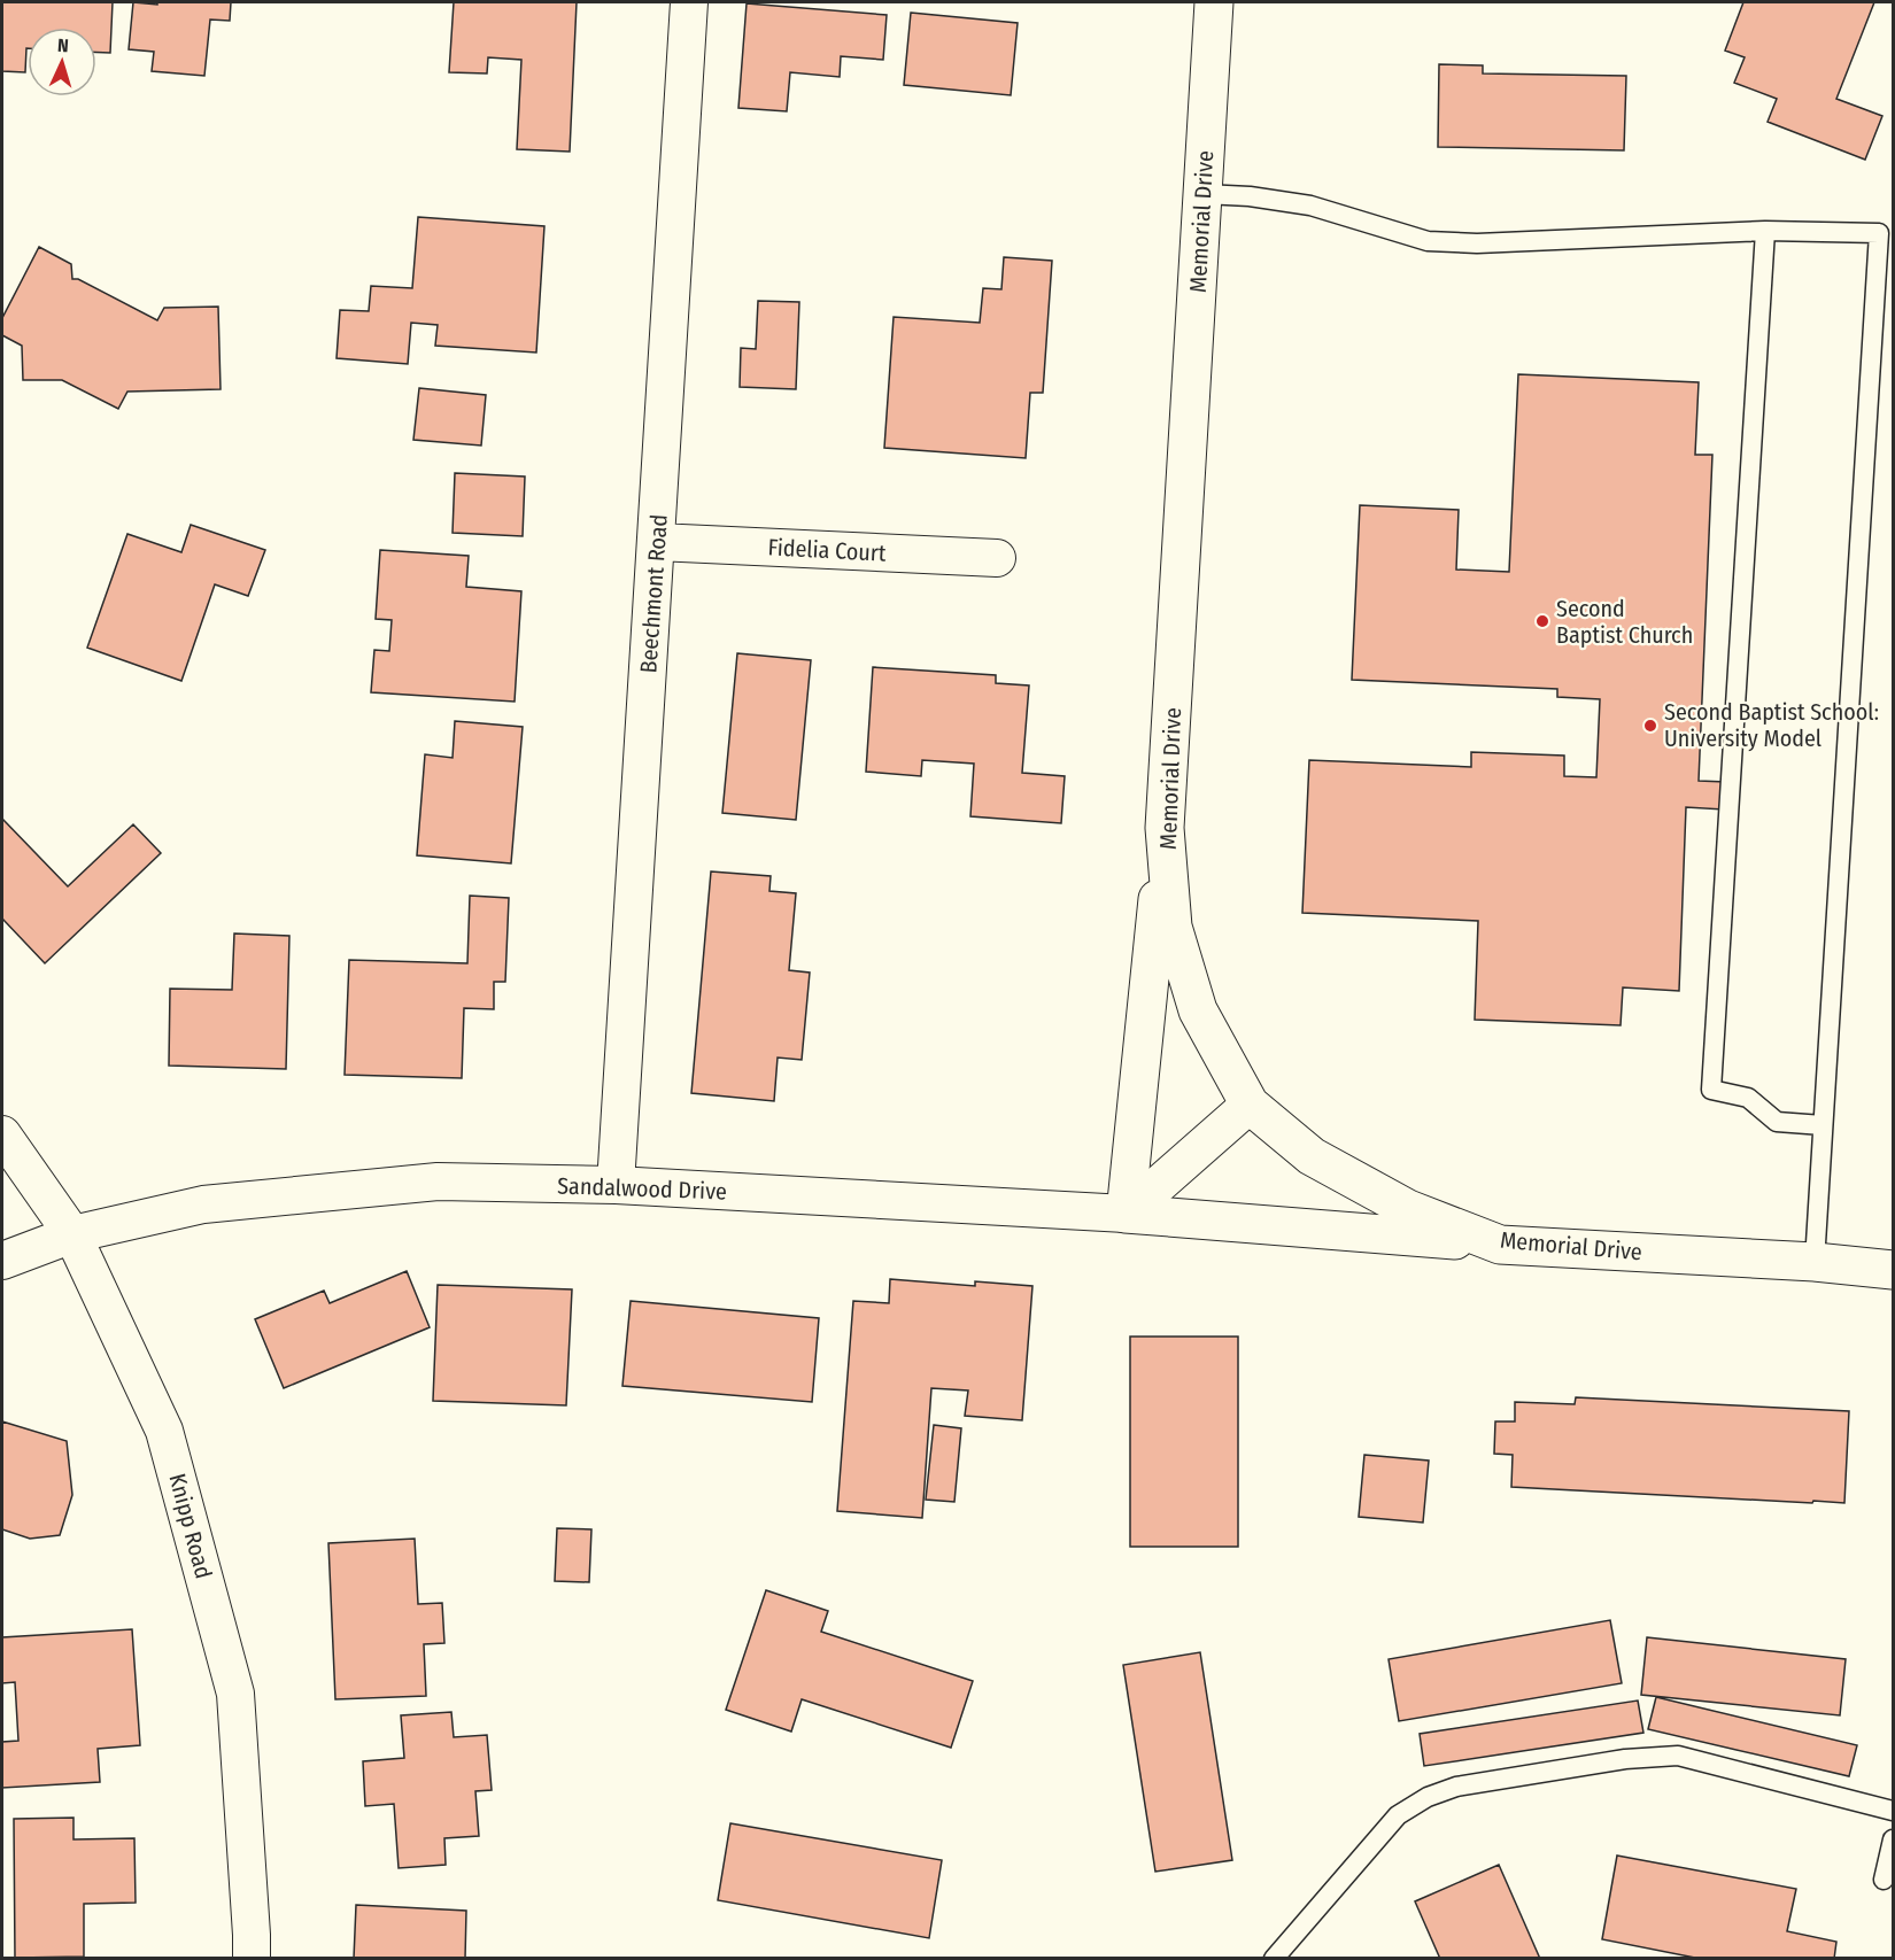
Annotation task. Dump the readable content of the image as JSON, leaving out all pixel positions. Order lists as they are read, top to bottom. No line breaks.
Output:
{"streets":{"street":["Memorial Drive","Fidelia Court","Beechmont Road","Sandalwood Drive","Knipp Road"]},"crossings":[["Fidelia Court","Beechmont Road"],["Beechmont Road","Sandalwood Drive"],["Sandalwood Drive","Knipp Road"]],"places":["Second Baptist Church","Second Baptist School: University Model"],"north":"top"}
